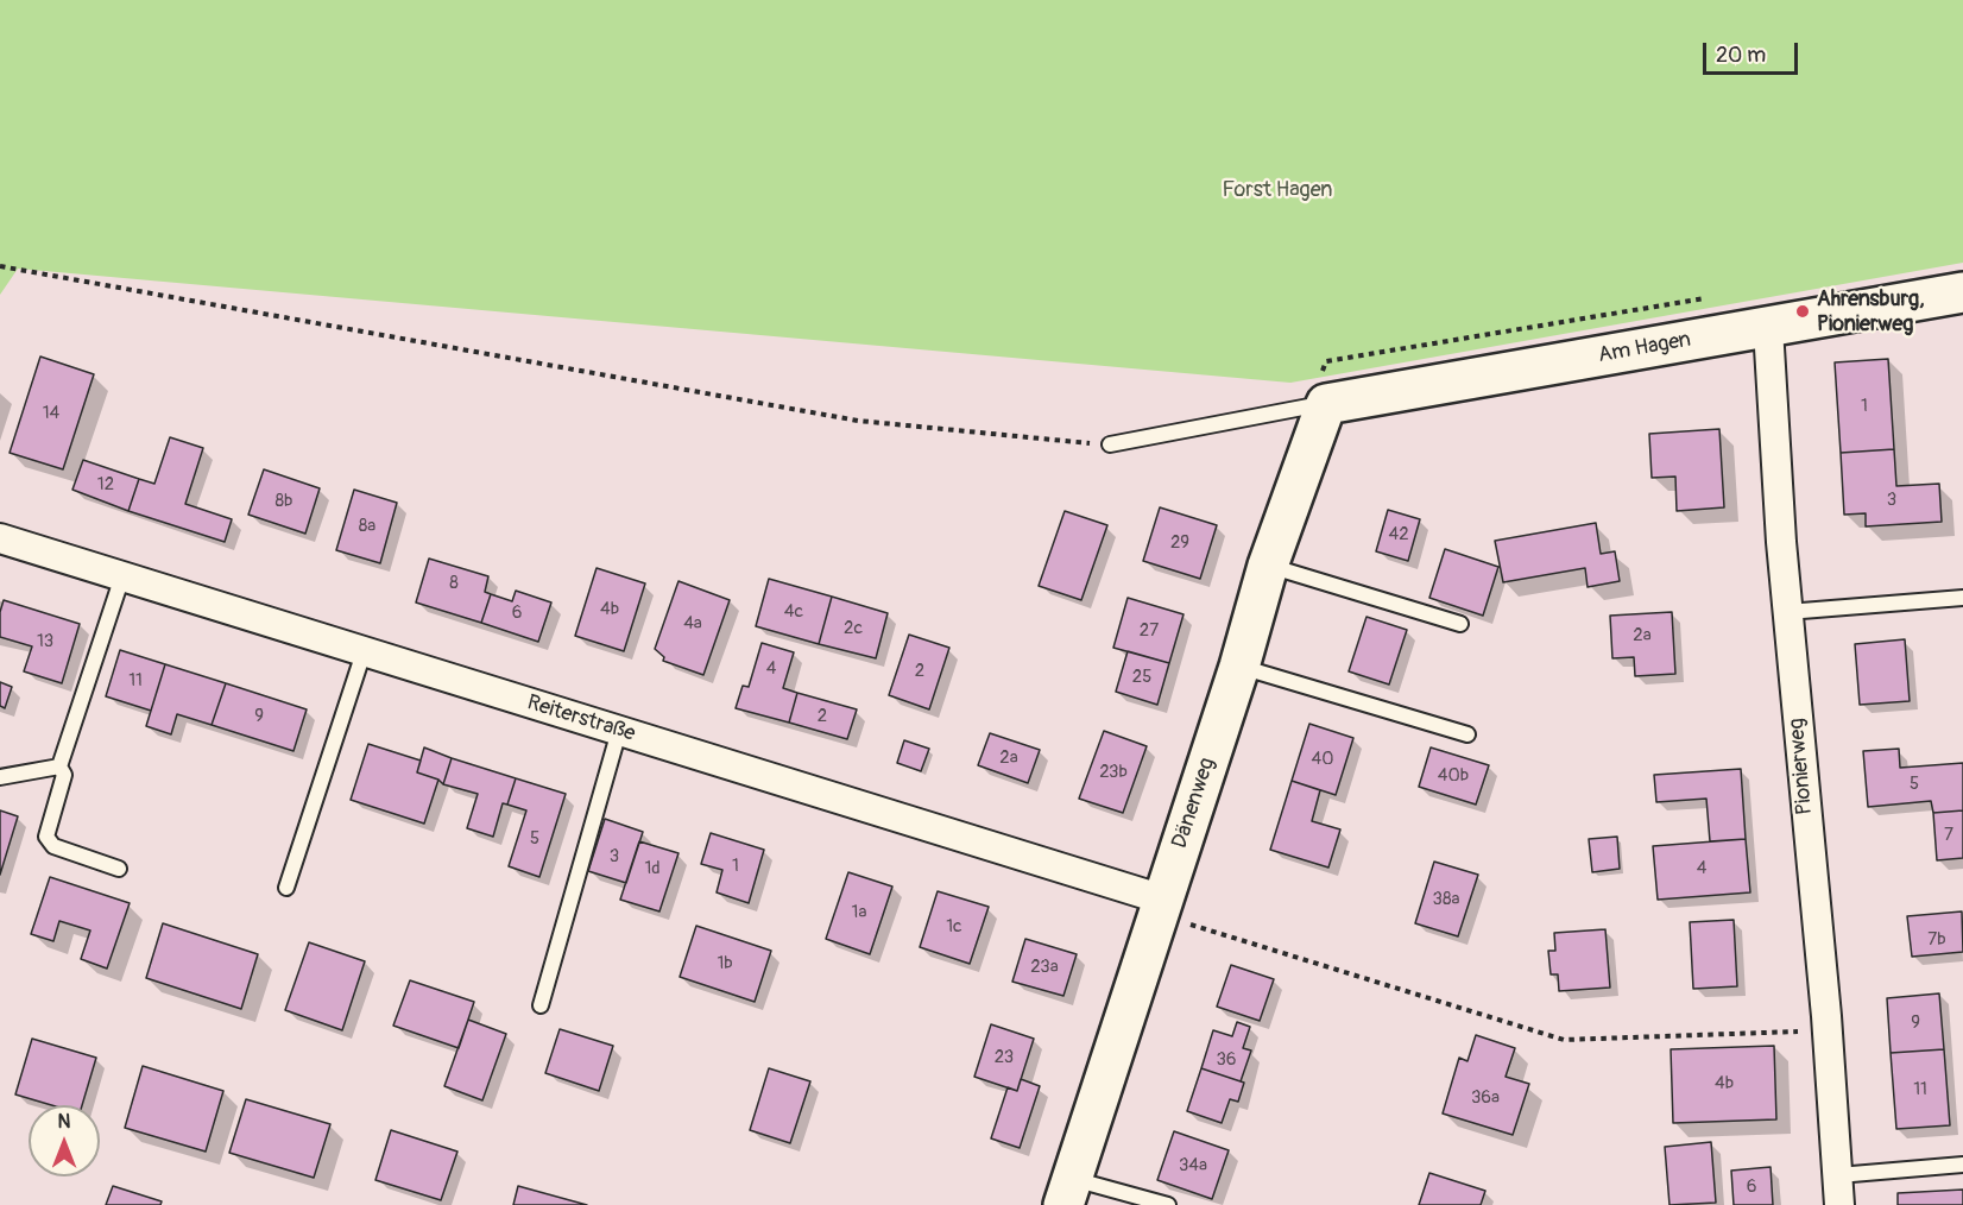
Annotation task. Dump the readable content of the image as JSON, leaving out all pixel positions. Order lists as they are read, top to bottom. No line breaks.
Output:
{"streets":{"street":["Am Hagen","Reiterstraße","Pionierweg","Dänenweg"]},"crossings":[["Am Hagen","Pionierweg"],["Am Hagen","Dänenweg"],["Reiterstraße","Dänenweg"]],"parks":["Forst Hagen"],"places":["Ahrensburg, Pionierweg"],"house_numbers":["1","14","12","3","8b","8a","42","29","8","4b","4c","6","4a","2c","27","2a","13","4","2","25","11","9","2","2a","40","23b","40b","5","7","5","3","1","1d","4","38a","1a","1c","7b","1b","23a","9","23","36","4b","11","36a","34a","6"],"scale_bar":"20 m","north":"top"}
